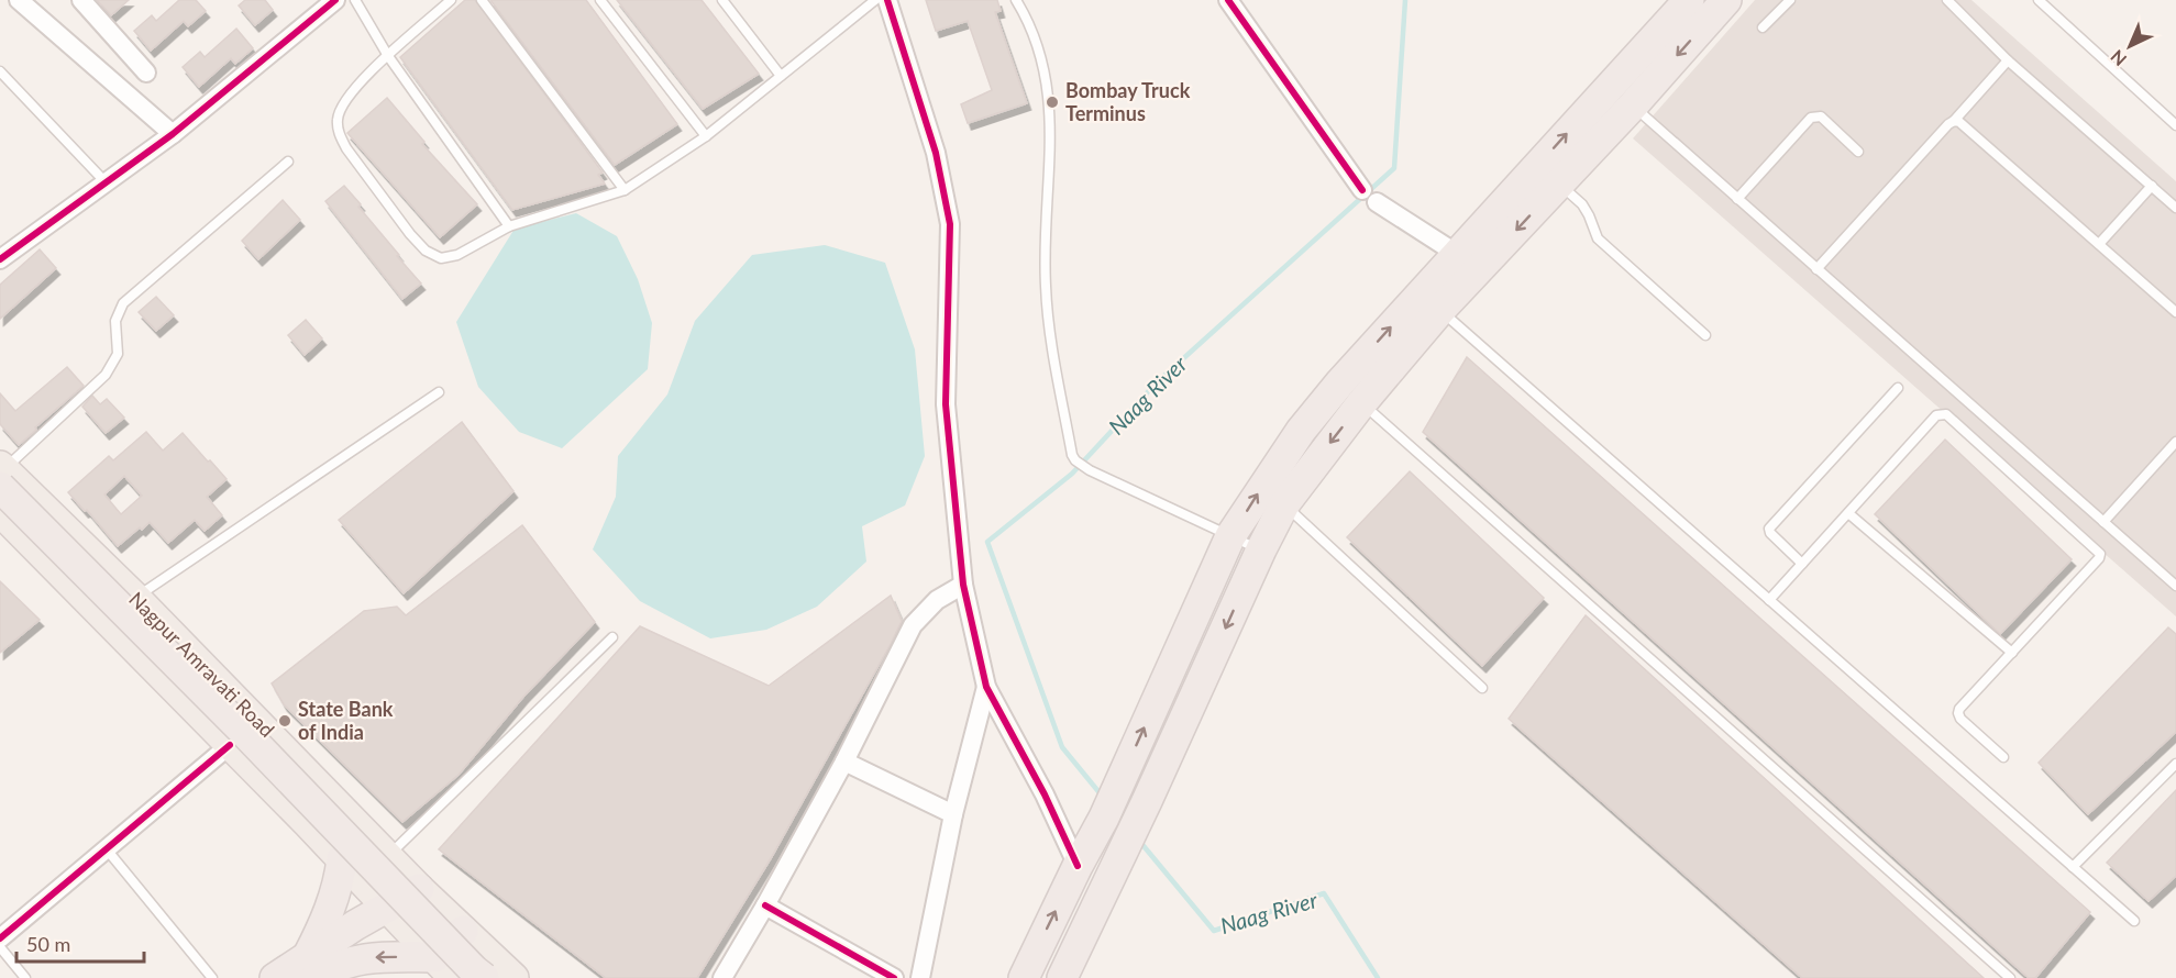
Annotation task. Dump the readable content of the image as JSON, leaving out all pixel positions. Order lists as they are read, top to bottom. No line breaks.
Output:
{"streets":{"main road":["Nagpur Amravati Road"]},"water":["Naag River"],"places":["Bombay Truck Terminus","State Bank of India"],"scale_bar":"50 m","north":"bottom left"}
